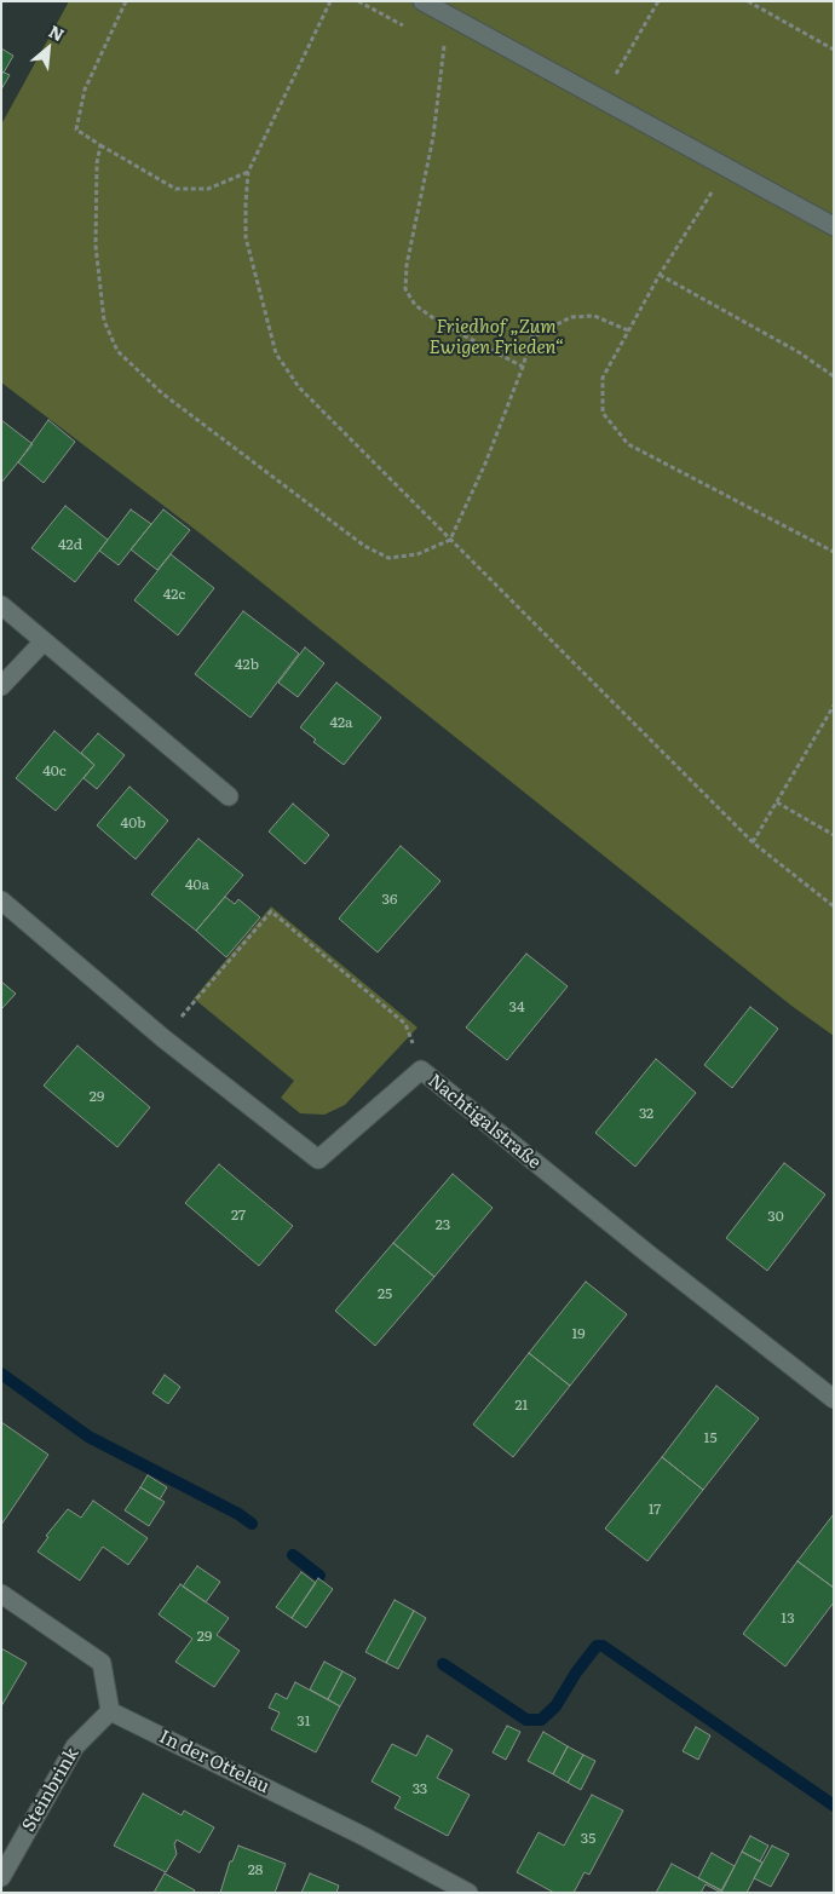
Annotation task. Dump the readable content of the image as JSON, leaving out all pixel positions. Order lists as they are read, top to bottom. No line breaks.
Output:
{"streets":{"street":["Nachtigalstraße","In der Ottelau","Steinbrink"]},"crossings":[["In der Ottelau","Steinbrink"]],"parks":["Friedhof „Zum Ewigen Frieden“"],"house_numbers":["42d","42c","42b","42a","40c","40b","40a","36","34","29","32","27","30","23","25","19","21","15","17","13","29","31","33","35","28"],"north":"top right"}
